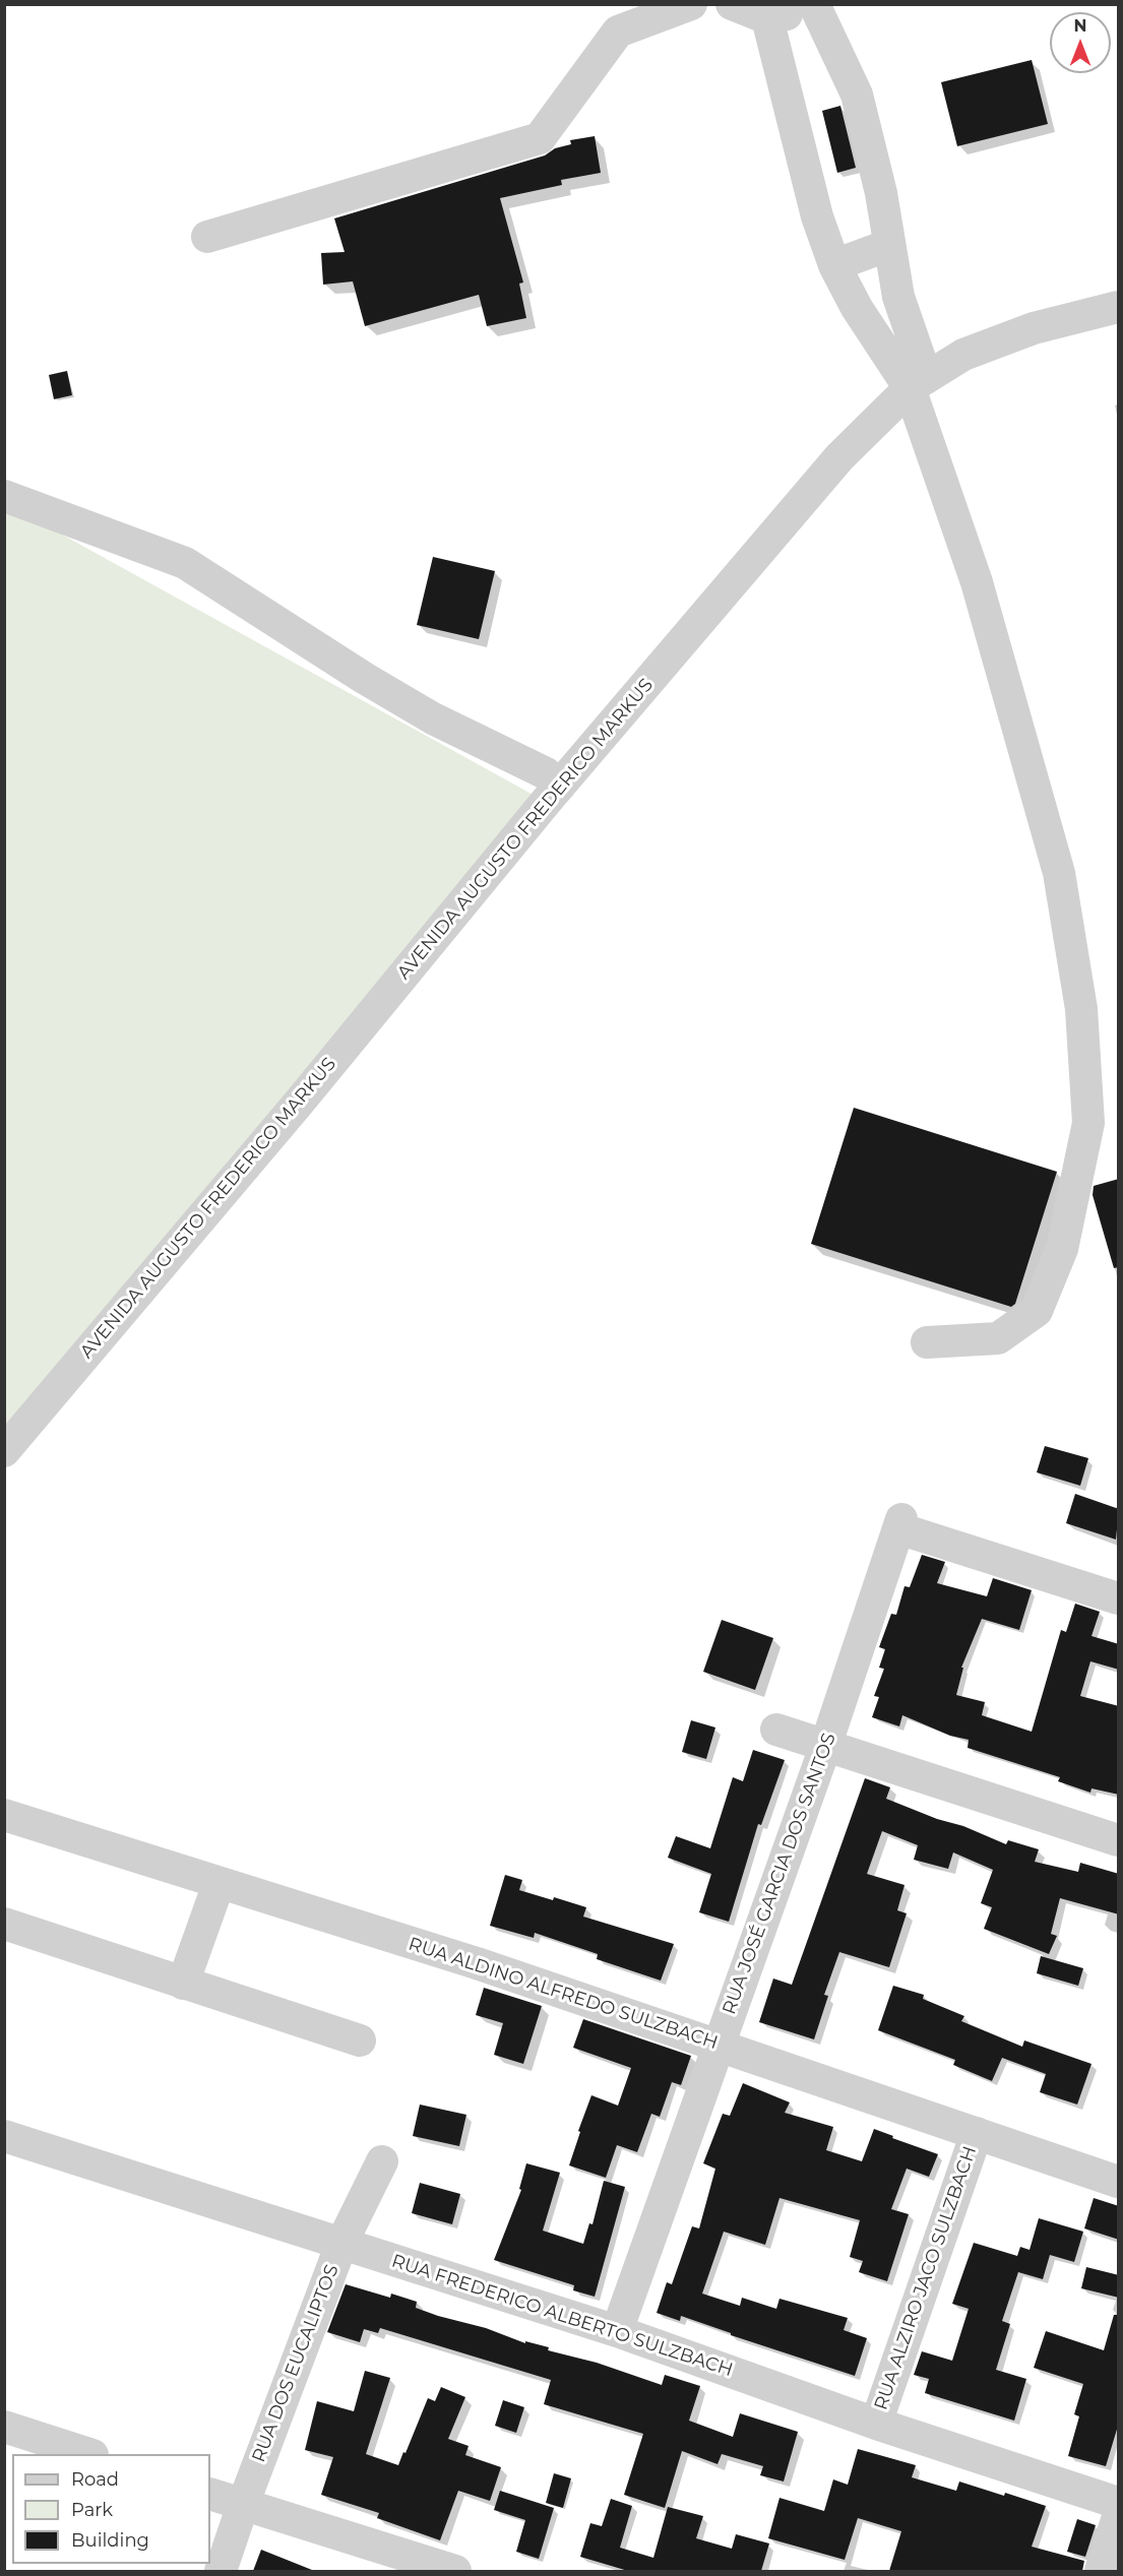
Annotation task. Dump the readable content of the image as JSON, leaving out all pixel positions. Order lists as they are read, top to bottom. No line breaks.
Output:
{"streets":{"street":["AVENIDA AUGUSTO FREDERICO MARKUS","RUA JOSÉ GARCIA DOS SANTOS","RUA ALDINO ALFREDO SULZBACH","RUA ALZIRO JACO SULZBACH","RUA FREDERICO ALBERTO SULZBACH","RUA DOS EUCALIPTOS"]},"crossings":[["RUA JOSÉ GARCIA DOS SANTOS","RUA ALDINO ALFREDO SULZBACH"],["RUA JOSÉ GARCIA DOS SANTOS","RUA FREDERICO ALBERTO SULZBACH"],["RUA ALDINO ALFREDO SULZBACH","RUA ALZIRO JACO SULZBACH"],["RUA ALZIRO JACO SULZBACH","RUA FREDERICO ALBERTO SULZBACH"],["RUA FREDERICO ALBERTO SULZBACH","RUA DOS EUCALIPTOS"]],"legend":["Road","Park","Building"],"north":"top"}
